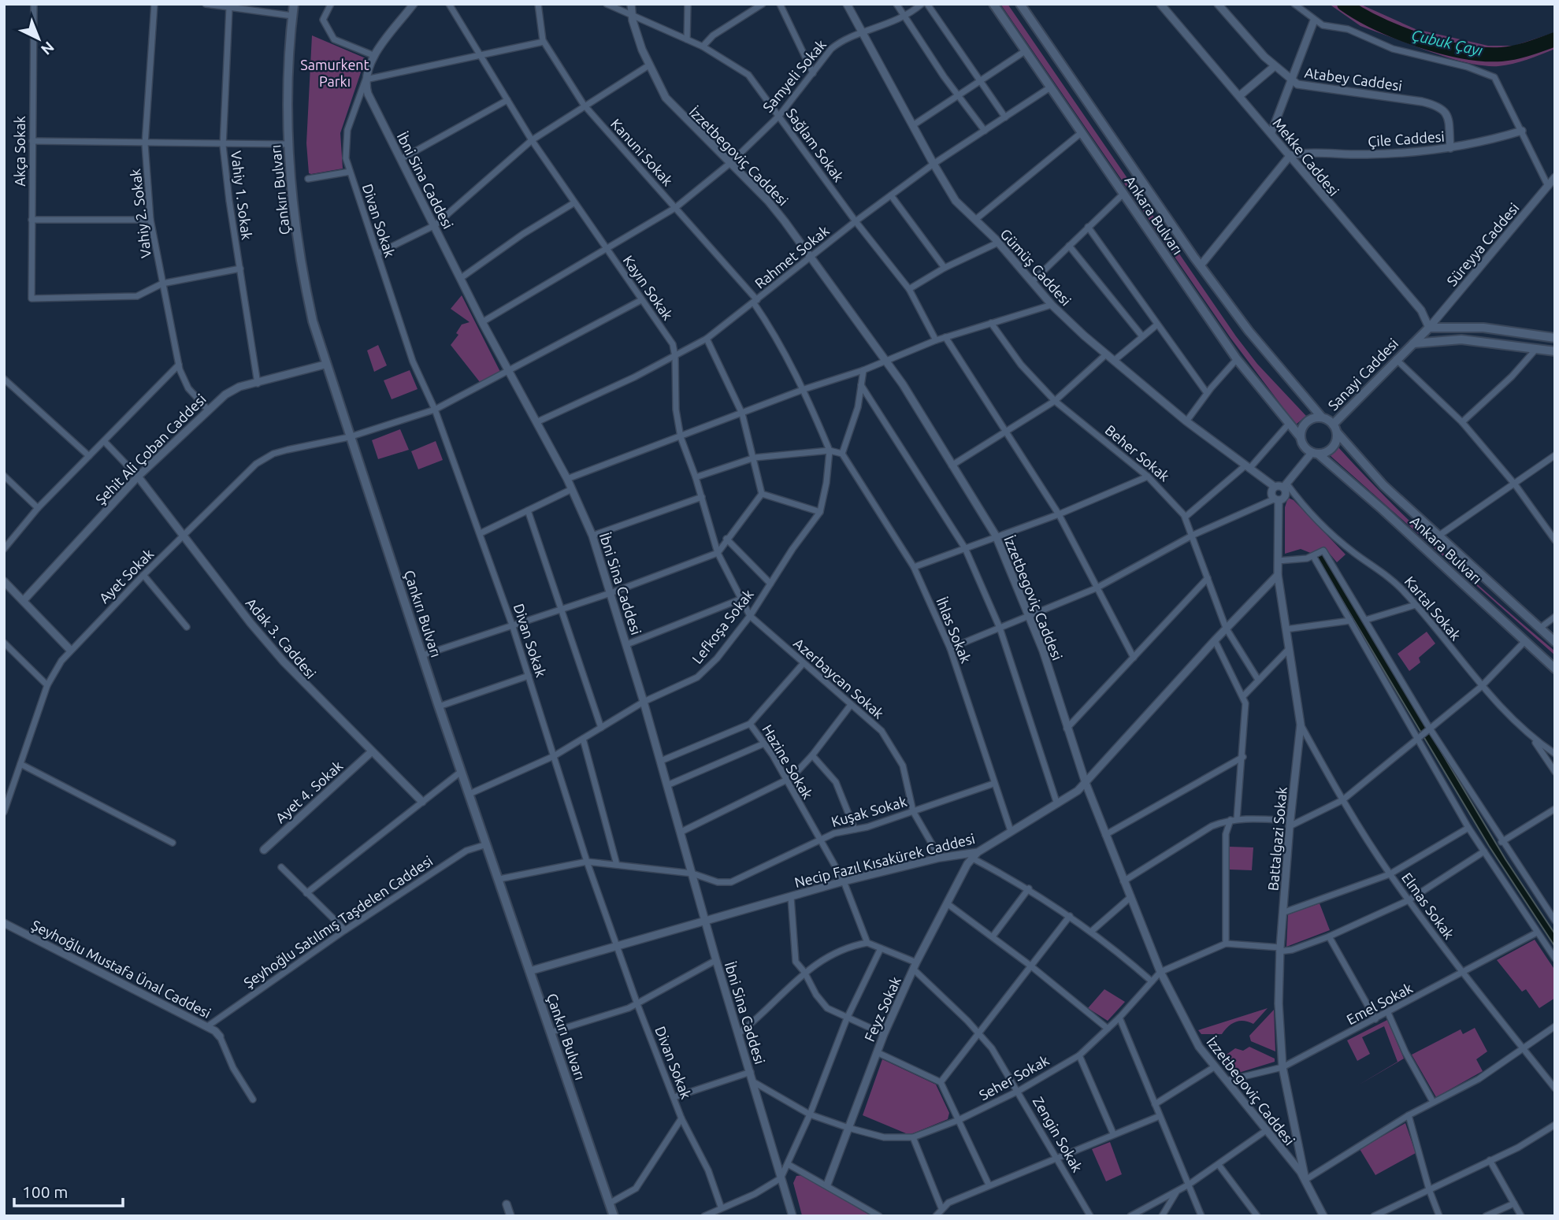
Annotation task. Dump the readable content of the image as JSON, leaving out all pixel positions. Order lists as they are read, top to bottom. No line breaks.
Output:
{"streets":{"main road":["Çankırı Bulvarı","Ankara Bulvarı","Sanayi Caddesi"],"street":["Samyeli Sokak","Atabey Caddesi","Çile Caddesi","Sağlam Sokak","Akça Sokak","Kanuni Sokak","İzzetbegoviç Caddesi","Mekke Caddesi","İbni Sina Caddesi","Vahiy 1. Sokak","Vahiy 2. Sokak","Divan Sokak","Süreyya Caddesi","Rahmet Sokak","Gümüş Caddesi","Kayın Sokak","Şehit Ali Çoban Caddesi","Beher Sokak","Ayet Sokak","Kartal Sokak","Lefkoşa Sokak","İhlas Sokak","Adak 3. Caddesi","Azerbaycan Sokak","Hazine Sokak","Ayet 4. Sokak","Kuşak Sokak","Battalgazi Sokak","Necip Fazıl Kısakürek Caddesi","Elmas Sokak","Şeyhoğlu Satılmış Taşdelen Caddesi","Şeyhoğlu Mustafa Ünal Caddesi","Emel Sokak","Feyz Sokak","Seher Sokak","Zengin Sokak"]},"crossings":[["Samyeli Sokak","Sağlam Sokak"],["Samyeli Sokak","Kanuni Sokak"],["Samyeli Sokak","İzzetbegoviç Caddesi"],["Samyeli Sokak","İbni Sina Caddesi"],["Samyeli Sokak","Gümüş Caddesi"],["Samyeli Sokak","Kayın Sokak"],["Atabey Caddesi","Çile Caddesi"],["Çile Caddesi","Mekke Caddesi"],["Sağlam Sokak","İzzetbegoviç Caddesi"],["Sağlam Sokak","Rahmet Sokak"],["Akça Sokak","Vahiy 2. Sokak"],["Kanuni Sokak","Rahmet Sokak"],["Kanuni Sokak","Lefkoşa Sokak"],["İzzetbegoviç Caddesi","Rahmet Sokak"],["İzzetbegoviç Caddesi","Battalgazi Sokak"],["İzzetbegoviç Caddesi","Necip Fazıl Kısakürek Caddesi"],["İzzetbegoviç Caddesi","Emel Sokak"],["İzzetbegoviç Caddesi","Seher Sokak"],["Mekke Caddesi","Süreyya Caddesi"],["Mekke Caddesi","Sanayi Caddesi"],["İbni Sina Caddesi","Divan Sokak"],["İbni Sina Caddesi","Rahmet Sokak"],["İbni Sina Caddesi","Ayet Sokak"],["İbni Sina Caddesi","Lefkoşa Sokak"],["İbni Sina Caddesi","Kuşak Sokak"],["İbni Sina Caddesi","Necip Fazıl Kısakürek Caddesi"],["İbni Sina Caddesi","Seher Sokak"],["Çankırı Bulvarı","Şehit Ali Çoban Caddesi"],["Çankırı Bulvarı","Ayet Sokak"],["Çankırı Bulvarı","Lefkoşa Sokak"],["Çankırı Bulvarı","Kuşak Sokak"],["Çankırı Bulvarı","Necip Fazıl Kısakürek Caddesi"],["Çankırı Bulvarı","Şeyhoğlu Satılmış Taşdelen Caddesi"],["Vahiy 1. Sokak","Şehit Ali Çoban Caddesi"],["Vahiy 2. Sokak","Şehit Ali Çoban Caddesi"],["Ankara Bulvarı","Rahmet Sokak"],["Ankara Bulvarı","Sanayi Caddesi"],["Divan Sokak","Ayet Sokak"],["Divan Sokak","Lefkoşa Sokak"],["Divan Sokak","Kuşak Sokak"],["Divan Sokak","Necip Fazıl Kısakürek Caddesi"],["Süreyya Caddesi","Sanayi Caddesi"],["Rahmet Sokak","Gümüş Caddesi"],["Rahmet Sokak","Kayın Sokak"],["Gümüş Caddesi","Battalgazi Sokak"],["Kayın Sokak","Ayet Sokak"],["Kayın Sokak","Lefkoşa Sokak"],["Kayın Sokak","Azerbaycan Sokak"],["Şehit Ali Çoban Caddesi","Adak 3. Caddesi"],["Beher Sokak","Necip Fazıl Kısakürek Caddesi"],["Ayet Sokak","Adak 3. Caddesi"],["Lefkoşa Sokak","Azerbaycan Sokak"],["İhlas Sokak","Kuşak Sokak"],["İhlas Sokak","Necip Fazıl Kısakürek Caddesi"],["Adak 3. Caddesi","Ayet 4. Sokak"],["Azerbaycan Sokak","Kuşak Sokak"],["Azerbaycan Sokak","Necip Fazıl Kısakürek Caddesi"],["Hazine Sokak","Kuşak Sokak"],["Hazine Sokak","Necip Fazıl Kısakürek Caddesi"],["Battalgazi Sokak","Necip Fazıl Kısakürek Caddesi"],["Battalgazi Sokak","Elmas Sokak"],["Battalgazi Sokak","Emel Sokak"],["Necip Fazıl Kısakürek Caddesi","Feyz Sokak"],["Elmas Sokak","Emel Sokak"],["Şeyhoğlu Satılmış Taşdelen Caddesi","Şeyhoğlu Mustafa Ünal Caddesi"],["Feyz Sokak","Seher Sokak"],["Feyz Sokak","Zengin Sokak"],["Seher Sokak","Zengin Sokak"]],"water":["Çubuk Çayı"],"parks":["Samurkent Parkı"],"scale_bar":"100 m","north":"bottom right"}
